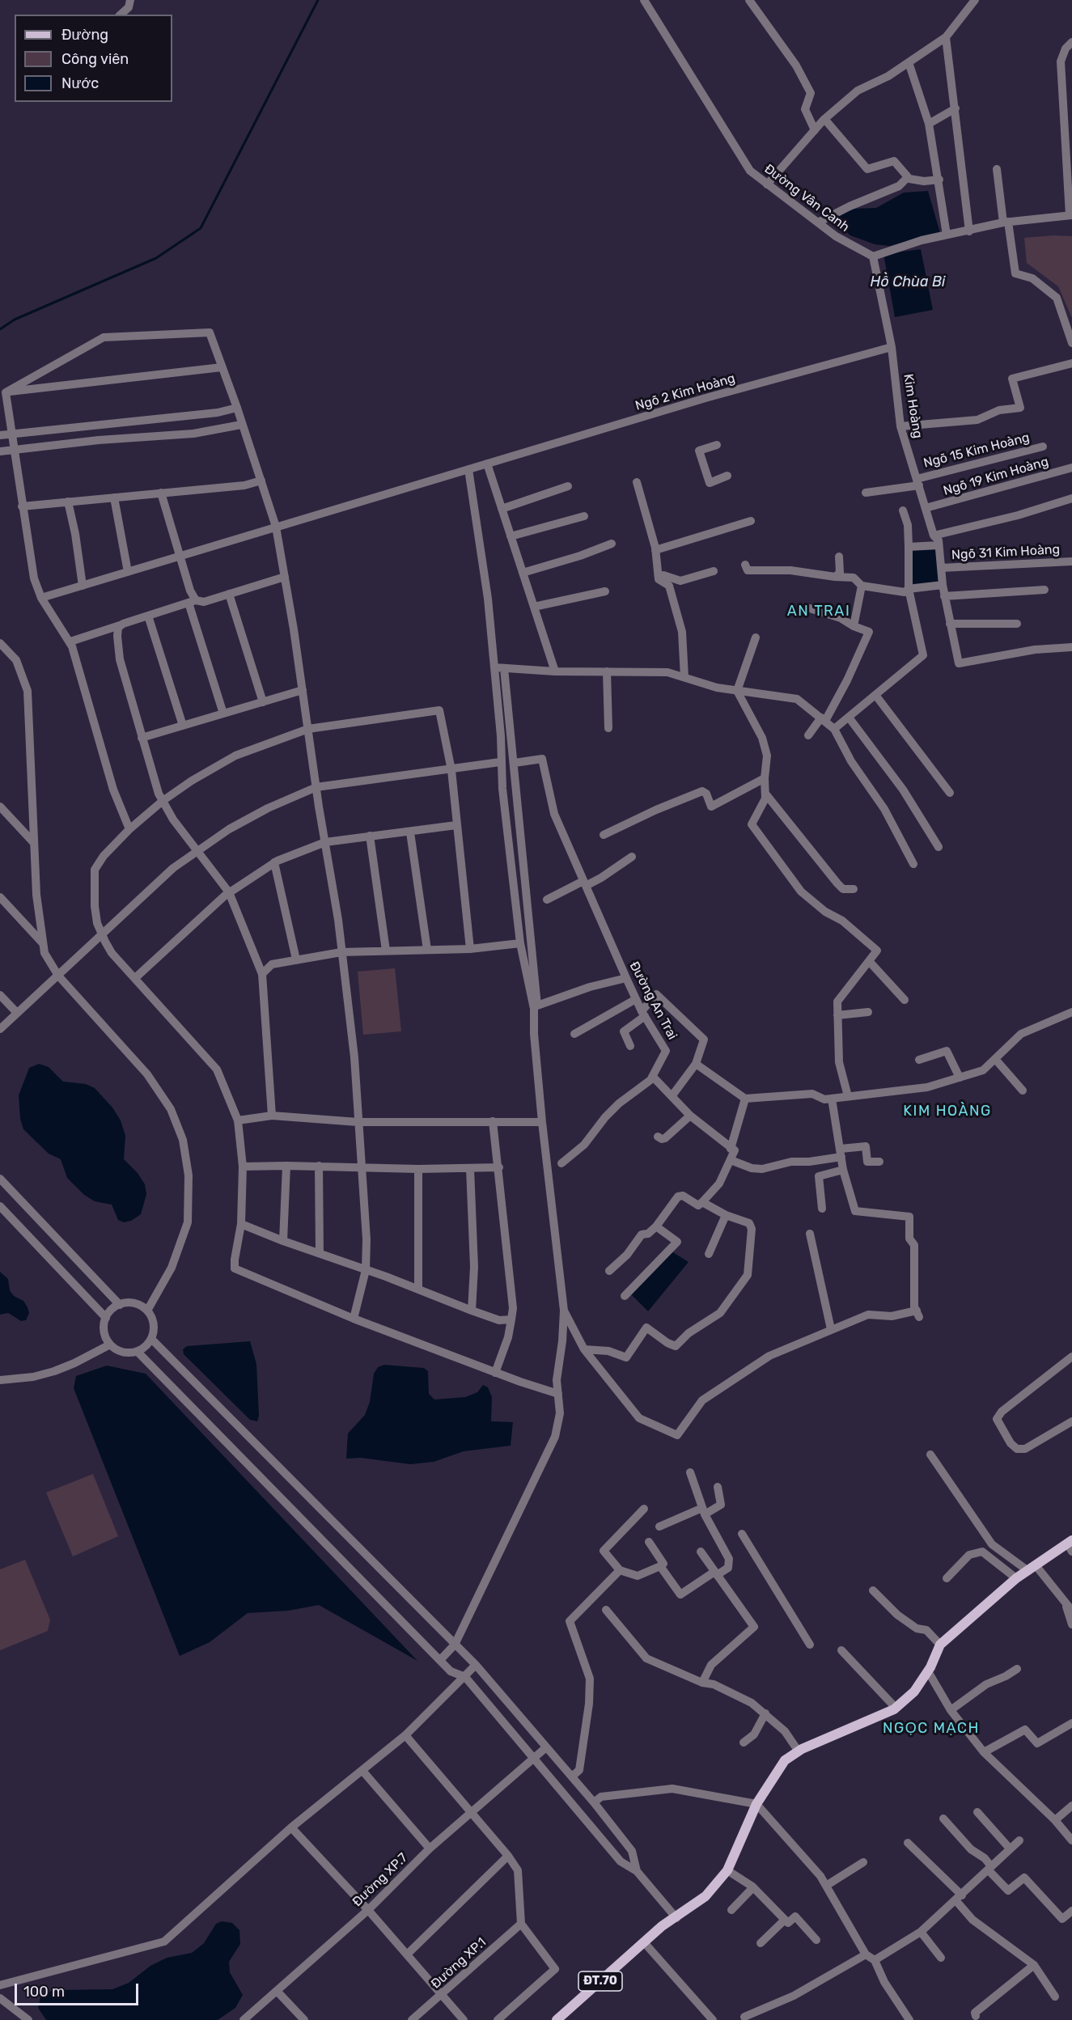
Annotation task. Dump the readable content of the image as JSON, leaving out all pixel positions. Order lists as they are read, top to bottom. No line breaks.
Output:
{"streets":{"main road":["ĐT.70"],"street":["Đường Vân Canh","Ngõ 2 Kim Hoàng","Kim Hoàng","Ngõ 15 Kim Hoàng","Ngõ 19 Kim Hoàng","Ngõ 31 Kim Hoàng","Đường An Trai","Đường XP.7","Đường XP.1"]},"crossings":[["Đường Vân Canh","Kim Hoàng"],["Ngõ 2 Kim Hoàng","Kim Hoàng"],["Kim Hoàng","Ngõ 15 Kim Hoàng"],["Kim Hoàng","Ngõ 19 Kim Hoàng"],["Kim Hoàng","Ngõ 31 Kim Hoàng"]],"districts":["AN TRAI","KIM HOÀNG","NGỌC MẠCH"],"water":["Hồ Chùa Bi"],"legend":["Đường","Công viên","Nước"],"scale_bar":"100 m"}
